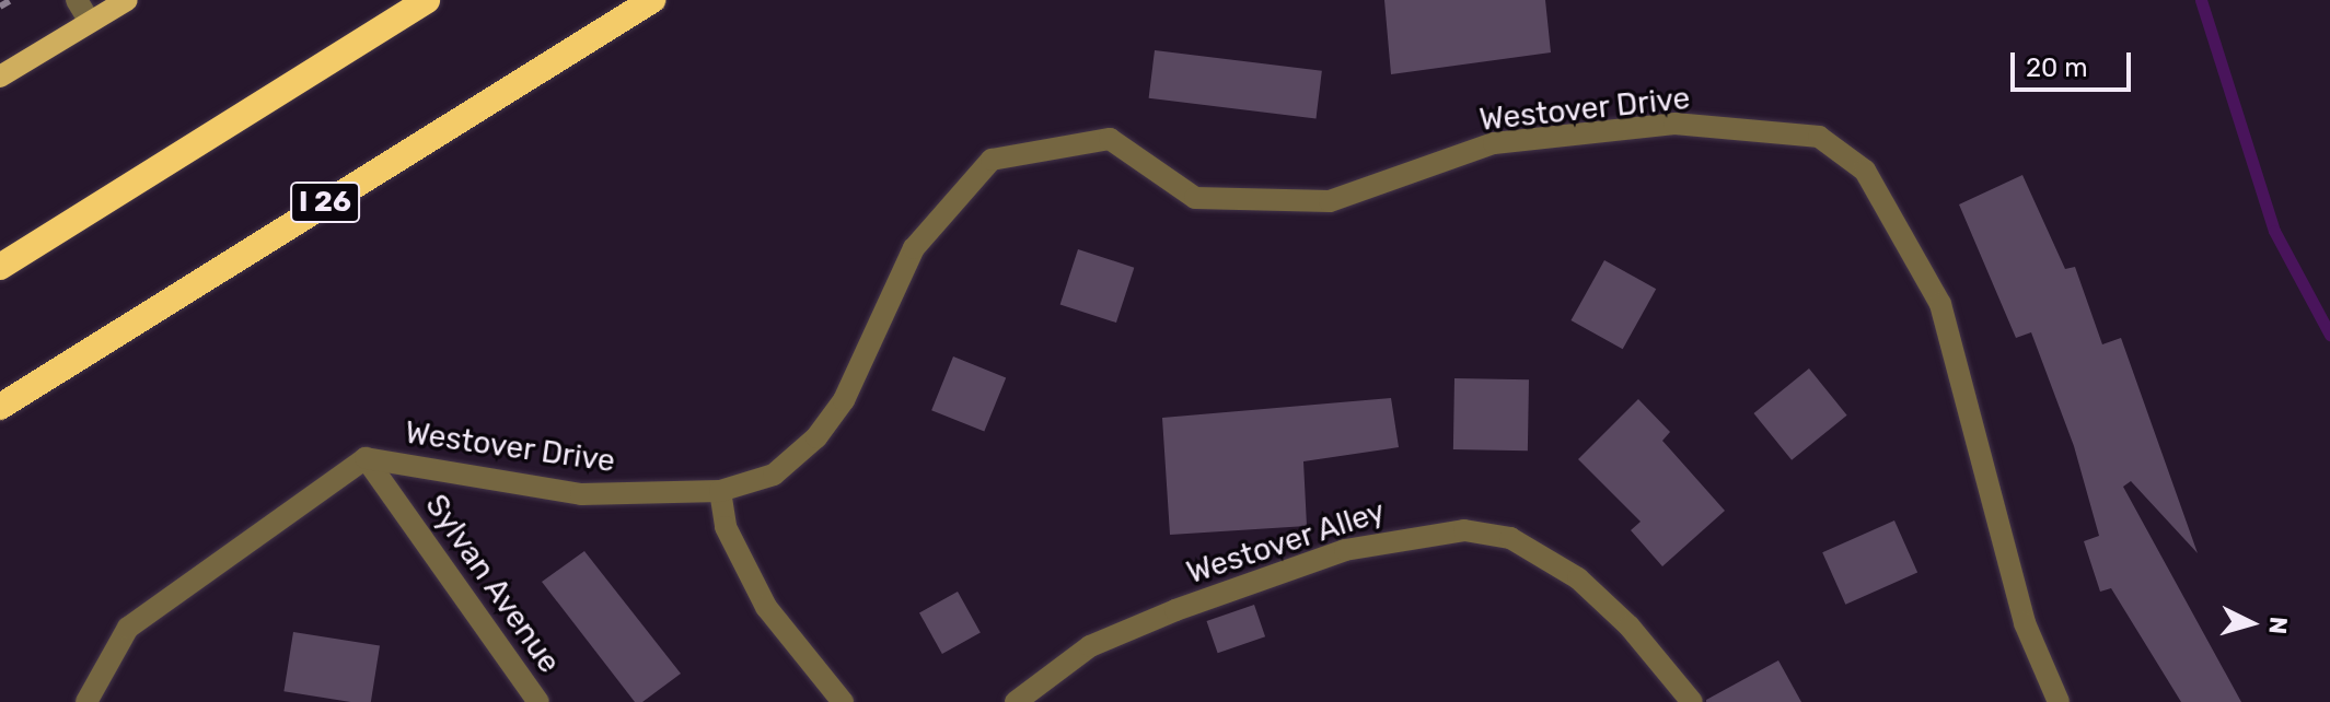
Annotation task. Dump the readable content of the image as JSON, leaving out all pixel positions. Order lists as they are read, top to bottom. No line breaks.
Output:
{"streets":{"highway":["I 26"],"street":["Westover Drive","Westover Alley","Sylvan Avenue"]},"crossings":[["Westover Drive","Sylvan Avenue"]],"scale_bar":"20 m","north":"right"}
